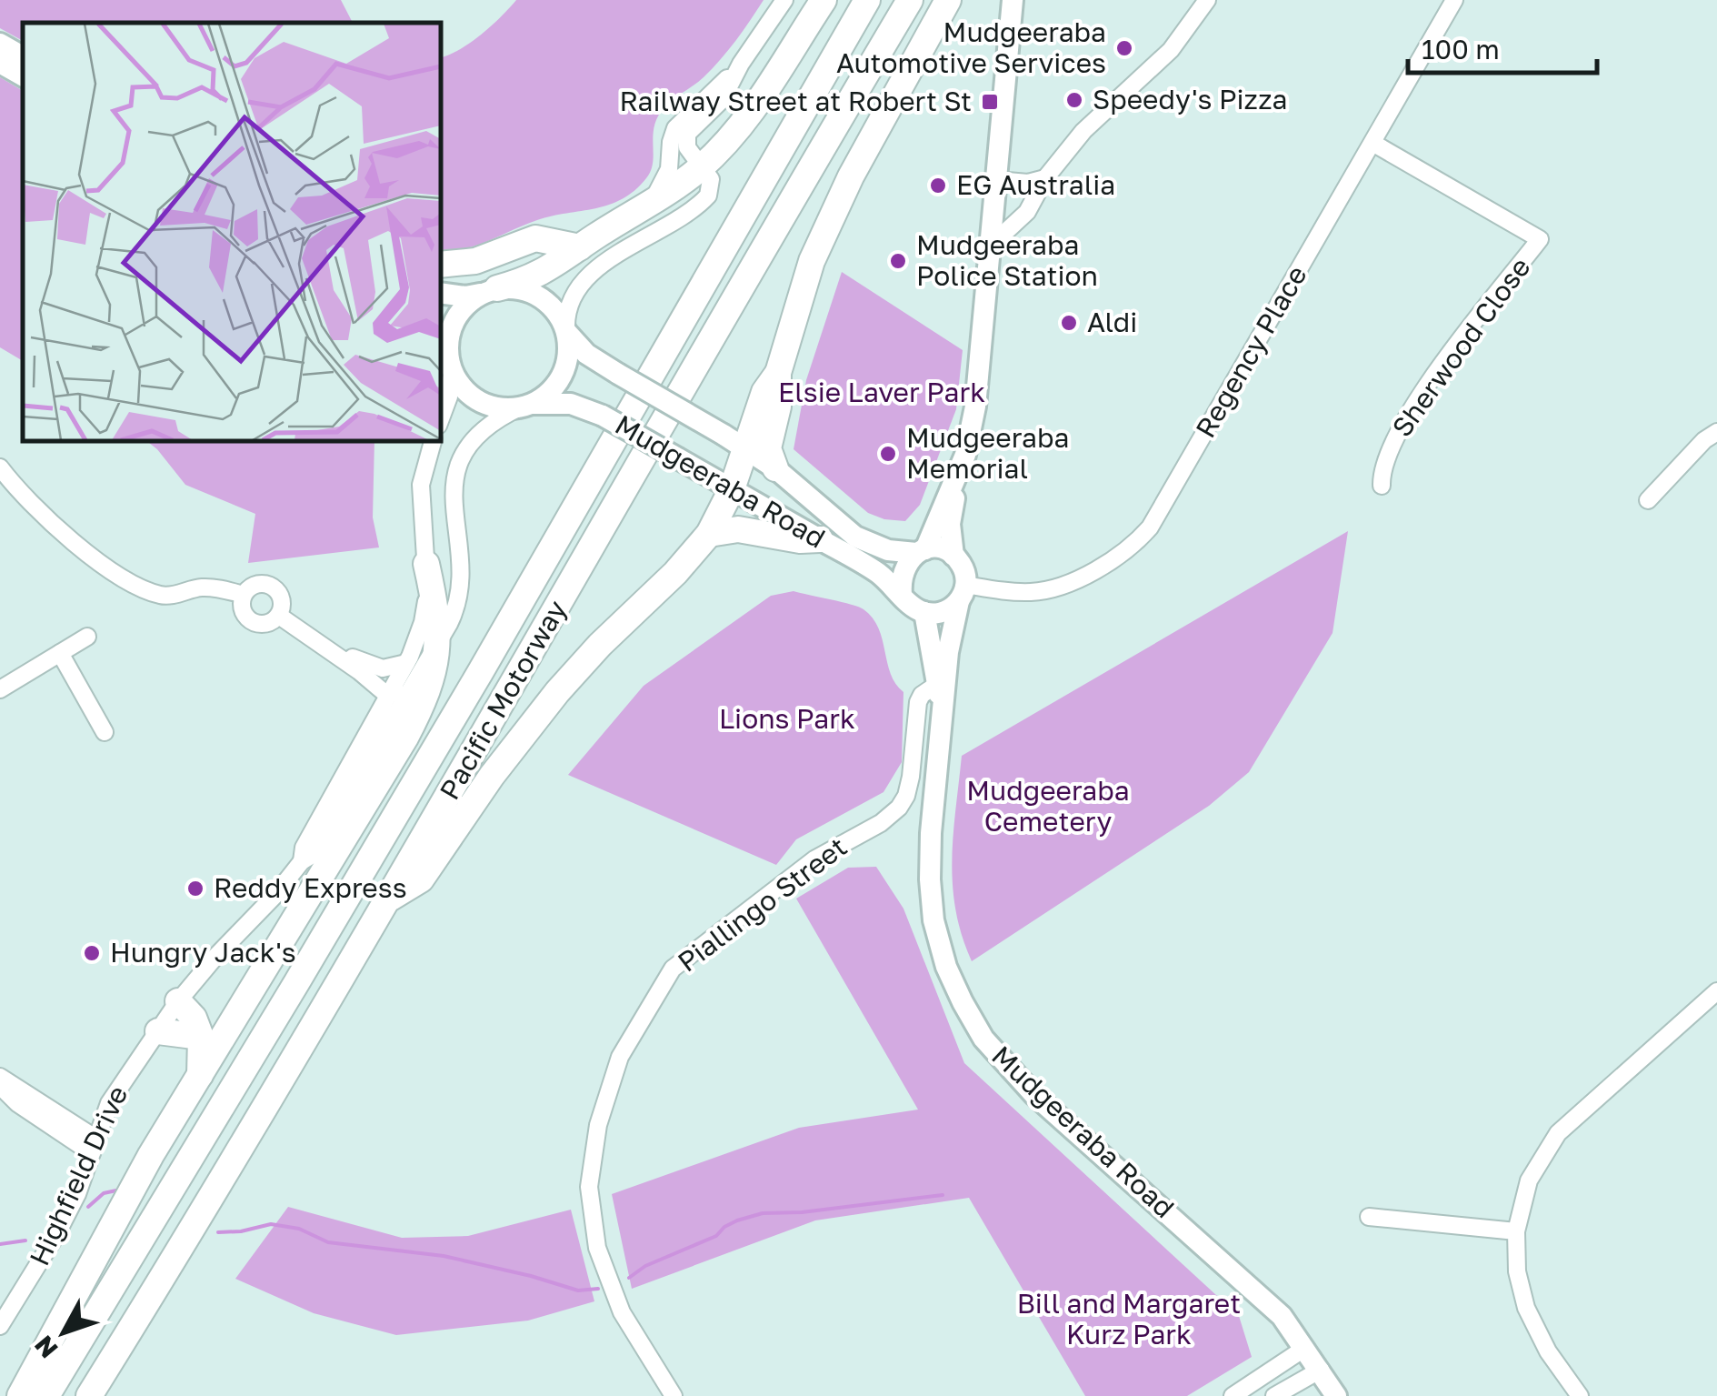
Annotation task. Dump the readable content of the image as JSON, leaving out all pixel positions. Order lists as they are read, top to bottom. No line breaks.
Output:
{"streets":{"highway":["Pacific Motorway"],"main road":["Mudgeeraba Road"],"street":["Sherwood Close","Regency Place","Piallingo Street","Highfield Drive"]},"crossings":[["Sherwood Close","Regency Place"],["Regency Place","Mudgeeraba Road"],["Mudgeeraba Road","Piallingo Street"],["Mudgeeraba Road","Highfield Drive"]],"parks":["Elsie Laver Park","Lions Park","Mudgeeraba Cemetery","Bill and Margaret Kurz Park"],"places":{"other":["Mudgeeraba Automotive Services","Speedy's Pizza","EG Australia","Mudgeeraba Police Station","Aldi","Mudgeeraba Memorial","Reddy Express","Hungry Jack's"],"transit":["Railway Street at Robert St"]},"scale_bar":"100 m","north":"bottom left"}
